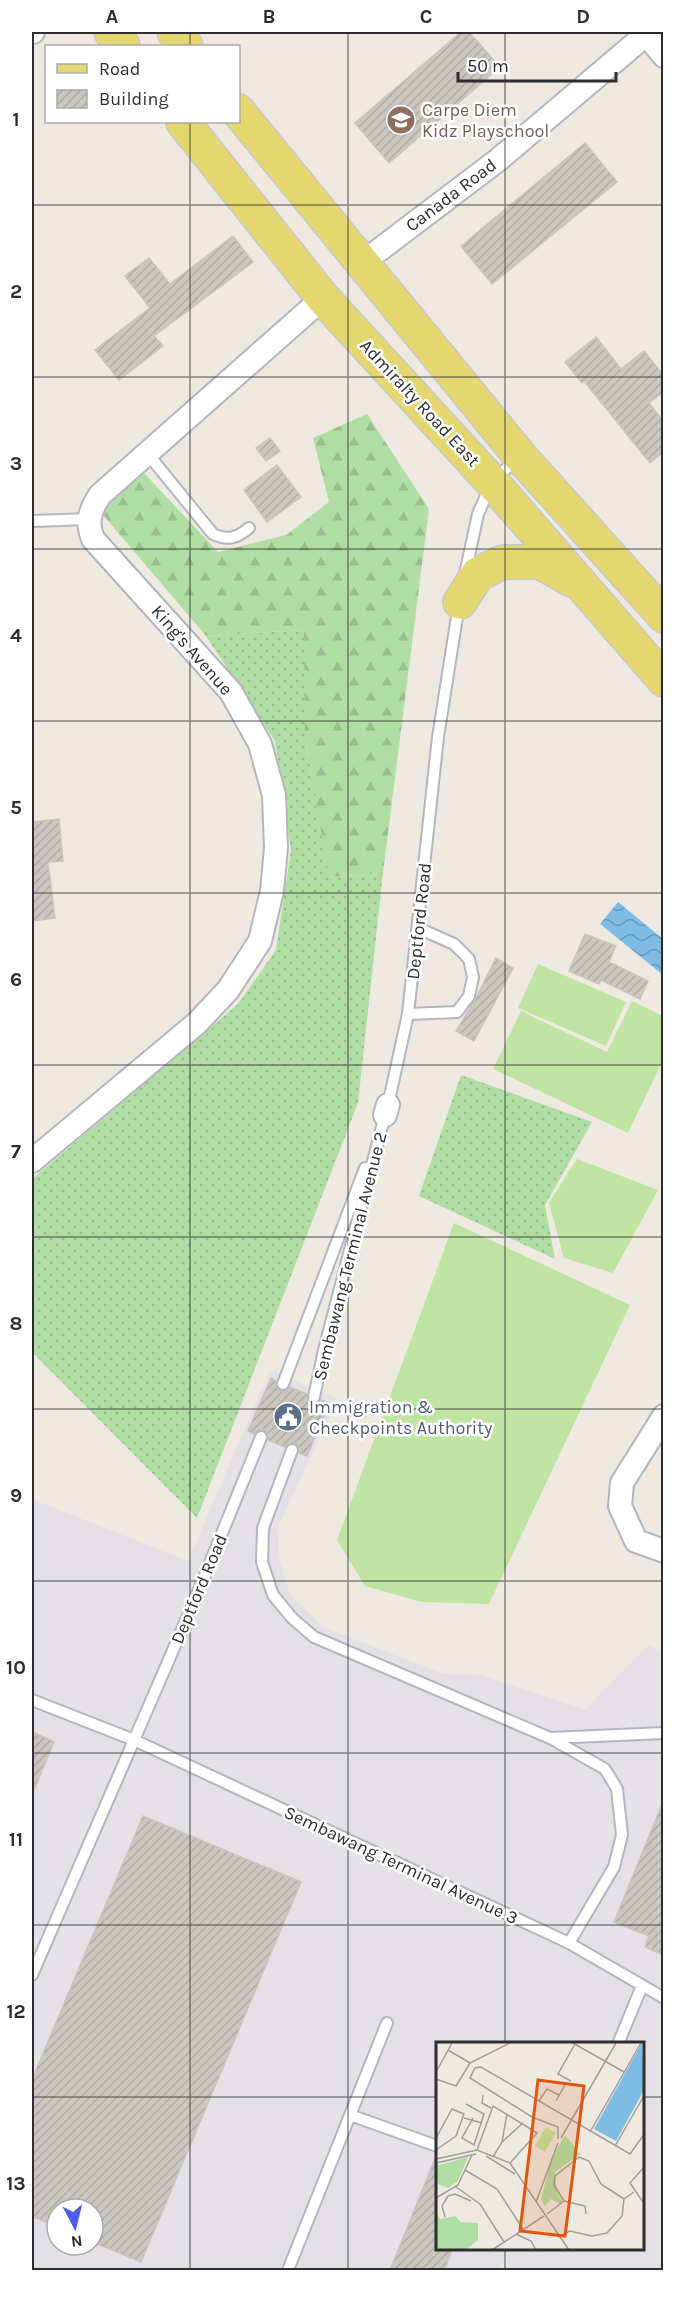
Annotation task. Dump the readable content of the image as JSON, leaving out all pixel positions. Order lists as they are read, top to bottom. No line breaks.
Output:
{"streets":{"main road":["Admiralty Road East"],"street":["Canada Road","King's Avenue"],"lane":["Deptford Road","Sembawang Terminal Avenue 2","Sembawang Terminal Avenue 3"]},"crossings":[["Admiralty Road East","Deptford Road"],["Deptford Road","Sembawang Terminal Avenue 2"],["Deptford Road","Sembawang Terminal Avenue 3"]],"places":{"school or university":["Carpe Diem Kidz Playschool"],"public building":["Immigration & Checkpoints Authority"]},"legend":["Road","Building"],"scale_bar":"50 m","north":"bottom","grid":{"columns":["A","B","C","D"],"rows":["1","2","3","4","5","6","7","8","9","10","11","12","13"]}}
